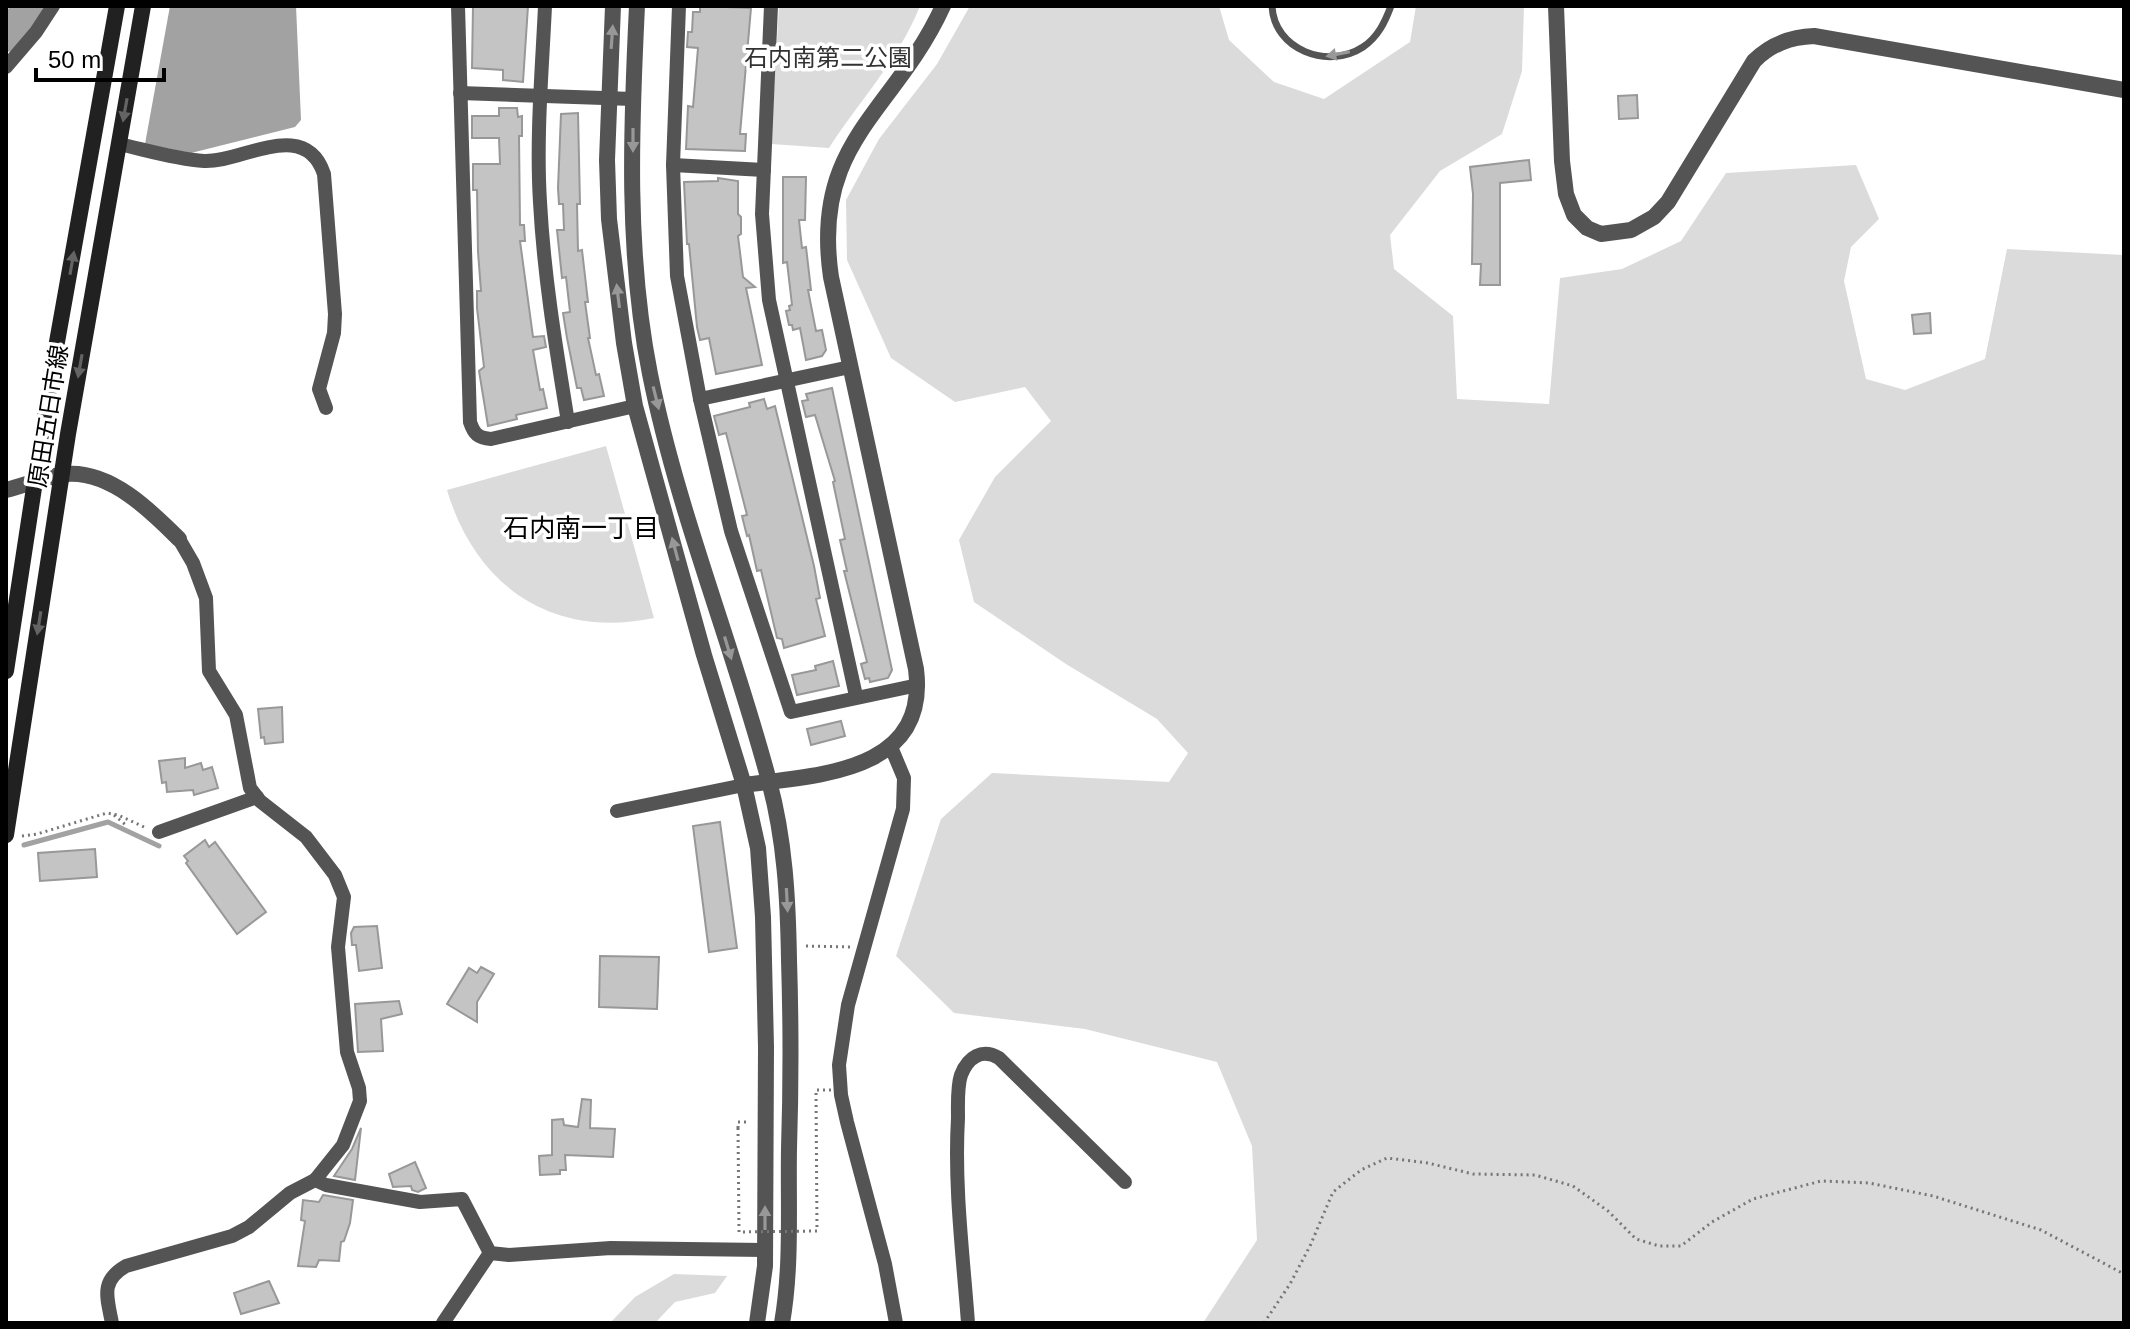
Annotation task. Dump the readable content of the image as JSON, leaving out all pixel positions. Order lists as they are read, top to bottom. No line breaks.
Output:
{"streets":{"main road":["原田五日市線"]},"districts":["石内南一丁目"],"parks":["石内南第二公園"],"scale_bar":"50 m"}
